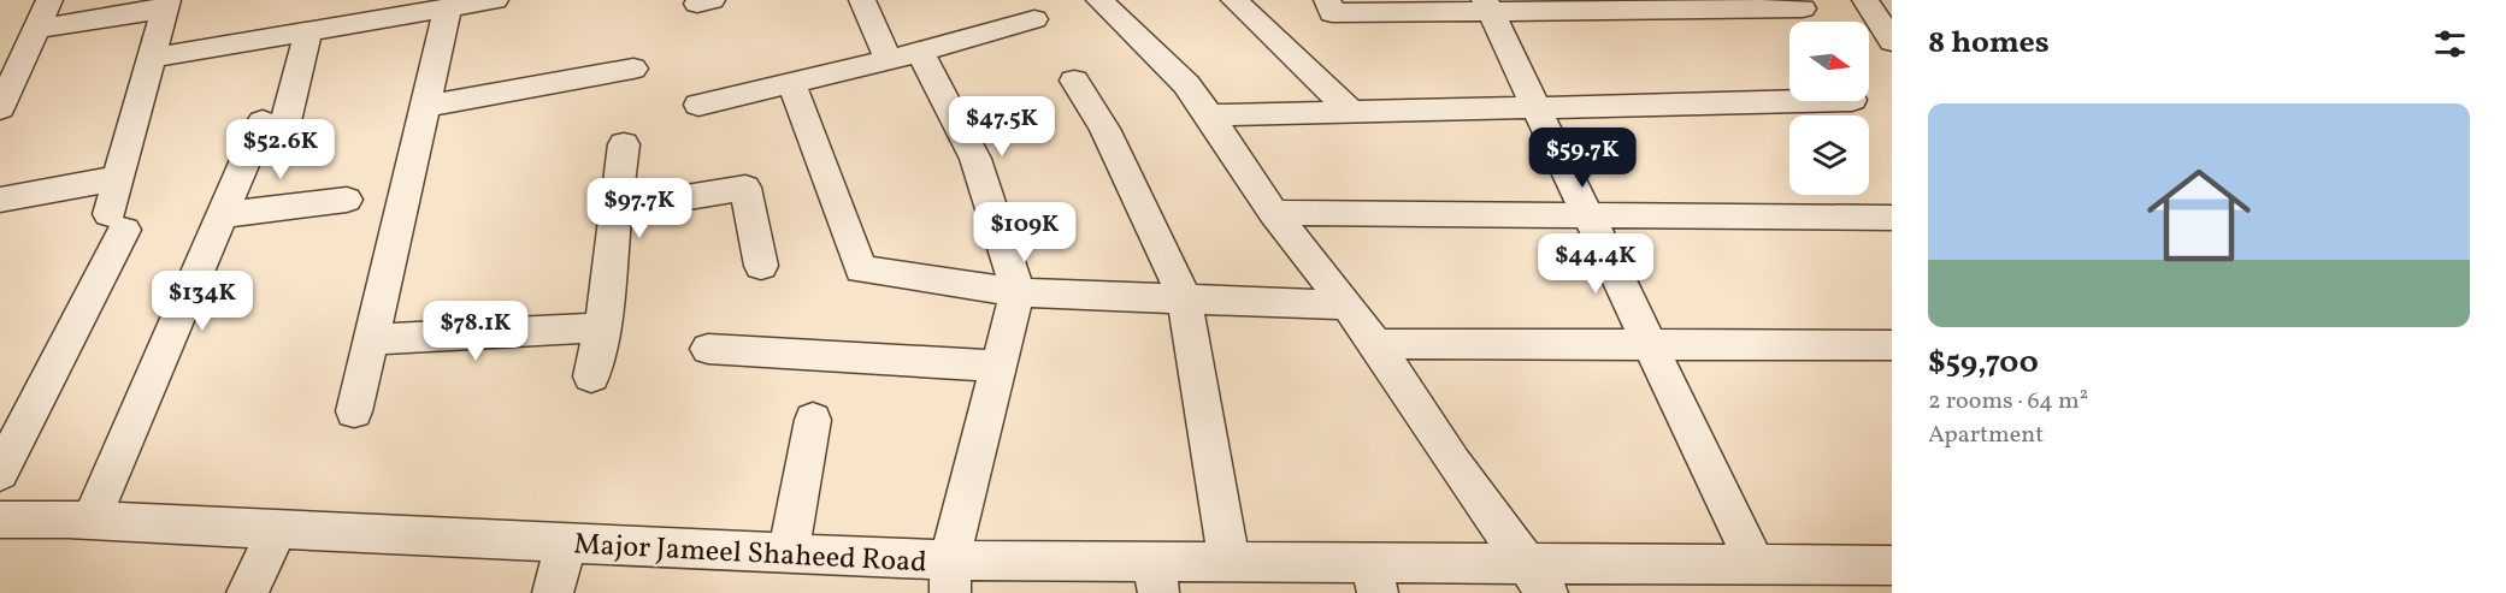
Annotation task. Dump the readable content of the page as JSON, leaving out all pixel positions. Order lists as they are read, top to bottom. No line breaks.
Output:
{"streets":{"street":["Major Jameel Shaheed Road"]},"north":"right","page":{"heading":"8 homes","list":[{"name":"$59,700","note":"2 rooms · 64 m² · Apartment"}],"price":["$47.5K","$52.6K","$59.7K","$97.7K","$109K","$44.4K","$134K","$78.1K"]}}
